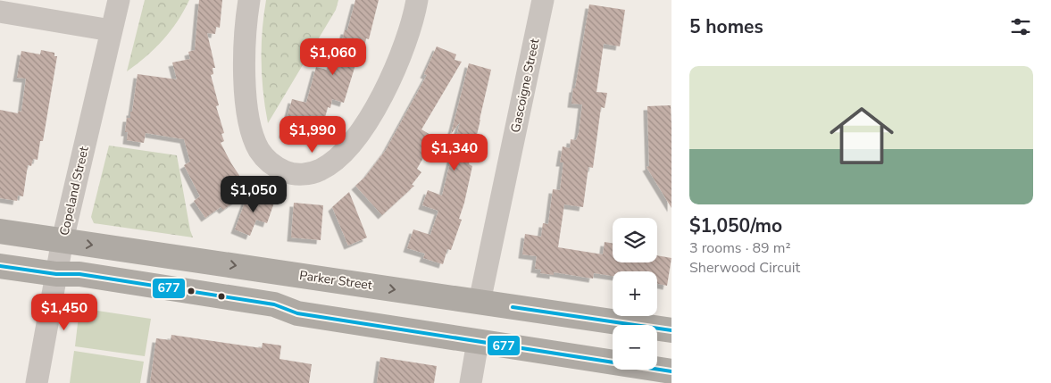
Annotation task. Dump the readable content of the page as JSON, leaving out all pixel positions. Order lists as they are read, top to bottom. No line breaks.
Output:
{"streets":{"highway":["Parker Street"],"street":["Gascoigne Street","Copeland Street"]},"crossings":[["Gascoigne Street","Parker Street"],["Copeland Street","Parker Street"]],"lines":["transit line 677"],"page":{"heading":"5 homes","price":["$1,060","$1,990","$1,340","$1,050","$1,450"],"list":[{"name":"$1,050/mo","note":"3 rooms · 89 m² · Sherwood Circuit"}],"map_buttons":["+","−"]}}
